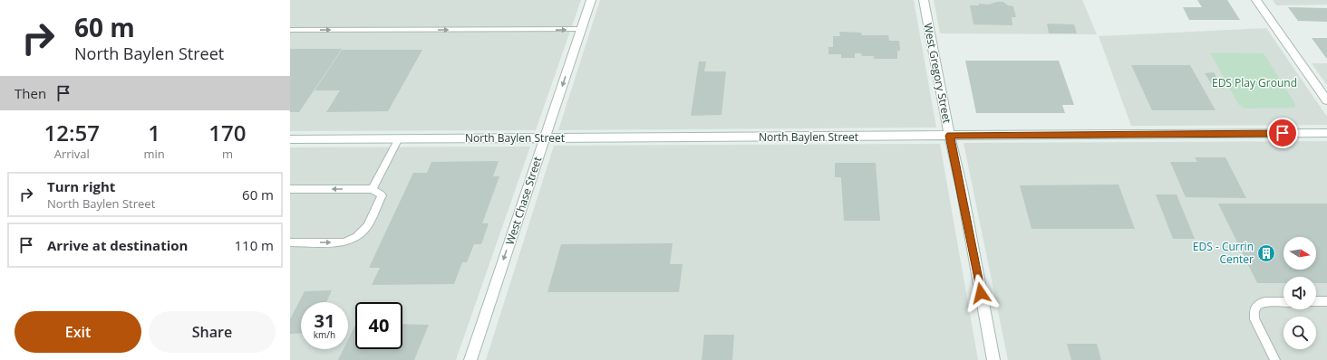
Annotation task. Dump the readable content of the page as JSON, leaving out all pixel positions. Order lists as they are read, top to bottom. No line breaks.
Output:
{"streets":{"street":["West Gregory Street","North Baylen Street","West Chase Street"]},"crossings":[["West Gregory Street","North Baylen Street"],["North Baylen Street","West Chase Street"]],"one_way":["West Chase Street"],"parks":["EDS Play Ground"],"places":{"building":["EDS - Currin Center"]},"north":"right","page":{"turn":["60 m","North Baylen Street"],"then":"Then","eta":["12:57","Arrival","1","min","170","m"],"list":[{"name":"Turn right","note":"North Baylen Street","value":"60 m"},{"name":"Arrive at destination","value":"110 m"}],"speed":"31 km/h","limit":"40","buttons":["Exit","Share"]}}
